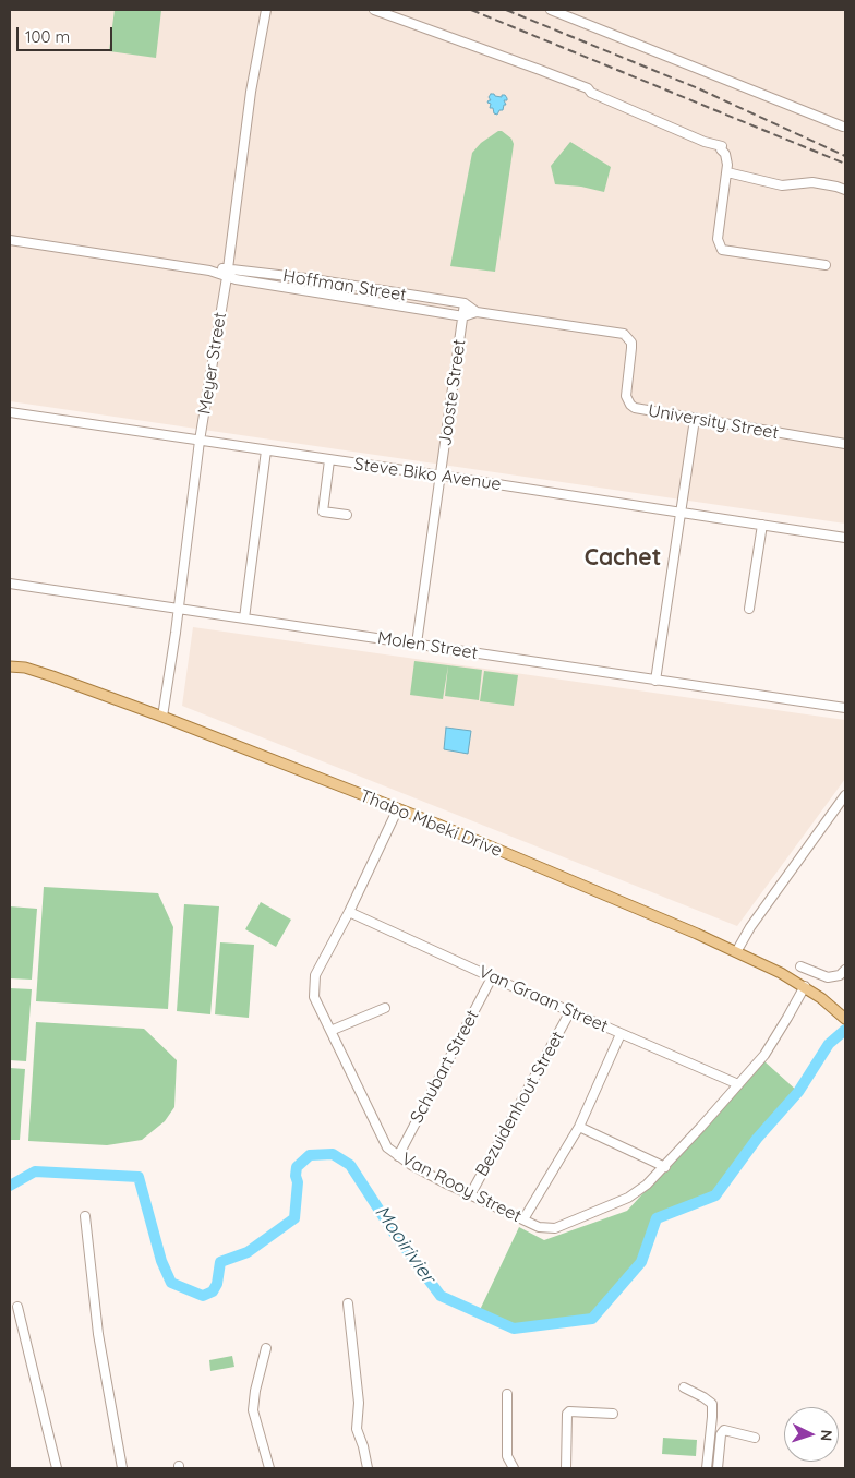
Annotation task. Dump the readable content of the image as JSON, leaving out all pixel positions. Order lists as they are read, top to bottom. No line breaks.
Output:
{"streets":{"main road":["Thabo Mbeki Drive"],"street":["Hoffman Street","Meyer Street","Jooste Street","University Street","Steve Biko Avenue","Molen Street","Van Graan Street","Schubart Street","Bezuidenhout Street","Van Rooy Street"]},"crossings":[["Hoffman Street","Meyer Street"],["Hoffman Street","Jooste Street"],["Hoffman Street","University Street"],["Meyer Street","Steve Biko Avenue"],["Meyer Street","Molen Street"],["Meyer Street","Thabo Mbeki Drive"],["Jooste Street","Steve Biko Avenue"],["Jooste Street","Molen Street"],["Thabo Mbeki Drive","Van Rooy Street"],["Van Graan Street","Schubart Street"],["Van Graan Street","Bezuidenhout Street"],["Van Graan Street","Van Rooy Street"],["Schubart Street","Van Rooy Street"],["Bezuidenhout Street","Van Rooy Street"]],"districts":["Cachet"],"water":["Mooirivier"],"scale_bar":"100 m","north":"right"}
